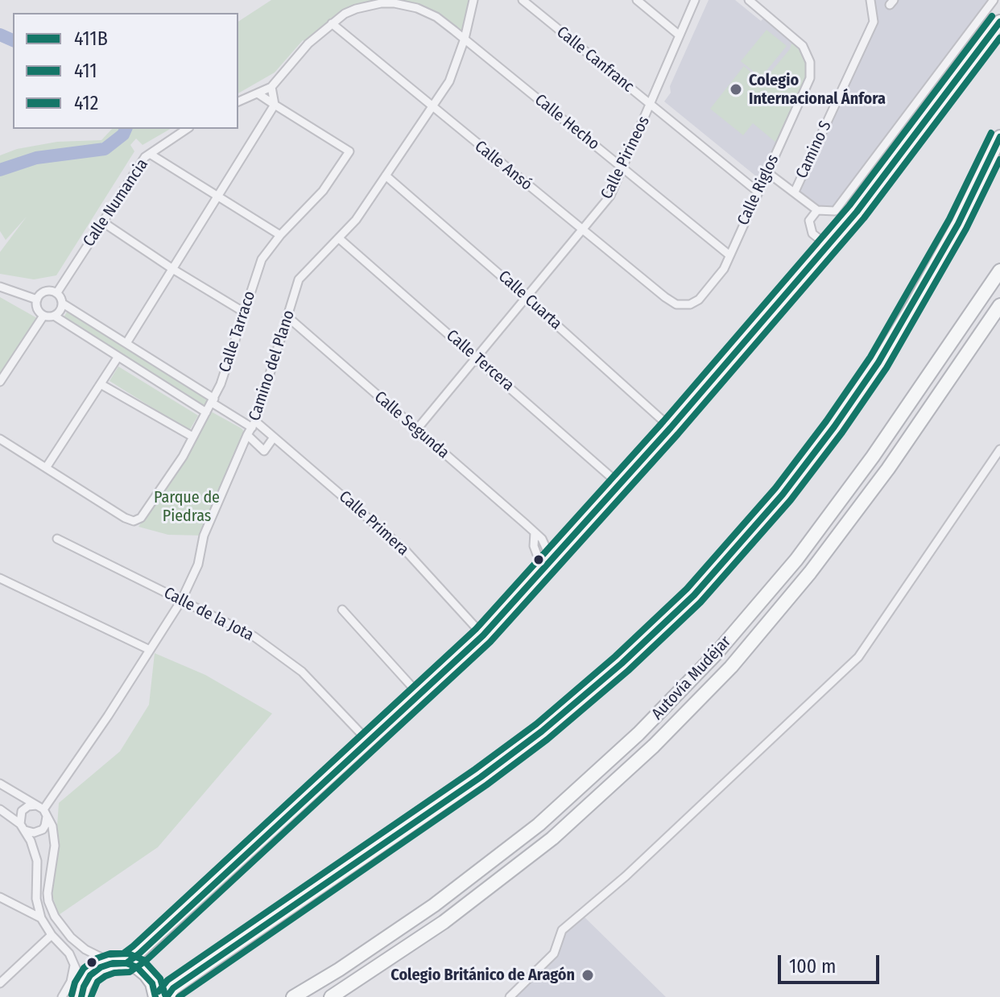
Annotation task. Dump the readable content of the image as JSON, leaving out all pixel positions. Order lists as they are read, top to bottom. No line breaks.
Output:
{"streets":{"highway":["Autovía Mudéjar"],"street":["Calle Canfranc","Calle Hecho","Camino S","Calle Pirineos","Calle Ansó","Calle Riglos","Calle Numancia","Calle Cuarta","Calle Tarraco","Calle Tercera","Camino del Plano","Calle Segunda","Calle Primera","Calle de la Jota"]},"crossings":[["Calle Canfranc","Calle Pirineos"],["Calle Canfranc","Calle Riglos"],["Calle Hecho","Calle Pirineos"],["Calle Hecho","Calle Riglos"],["Calle Hecho","Camino del Plano"],["Calle Pirineos","Calle Ansó"],["Calle Pirineos","Calle Cuarta"],["Calle Pirineos","Calle Tercera"],["Calle Pirineos","Calle Segunda"],["Calle Ansó","Calle Riglos"],["Calle Ansó","Camino del Plano"],["Calle Numancia","Calle Primera"],["Calle Cuarta","Camino del Plano"],["Calle Tarraco","Calle Primera"],["Calle Tercera","Camino del Plano"],["Camino del Plano","Calle Segunda"],["Camino del Plano","Calle Primera"],["Camino del Plano","Calle de la Jota"]],"parks":["Parque de Piedras"],"places":["Colegio Internacional Ánfora","Colegio Británico de Aragón"],"lines":["transit line 412","transit line 411B","transit line 411"],"legend":["411B","411","412"],"scale_bar":"100 m"}
